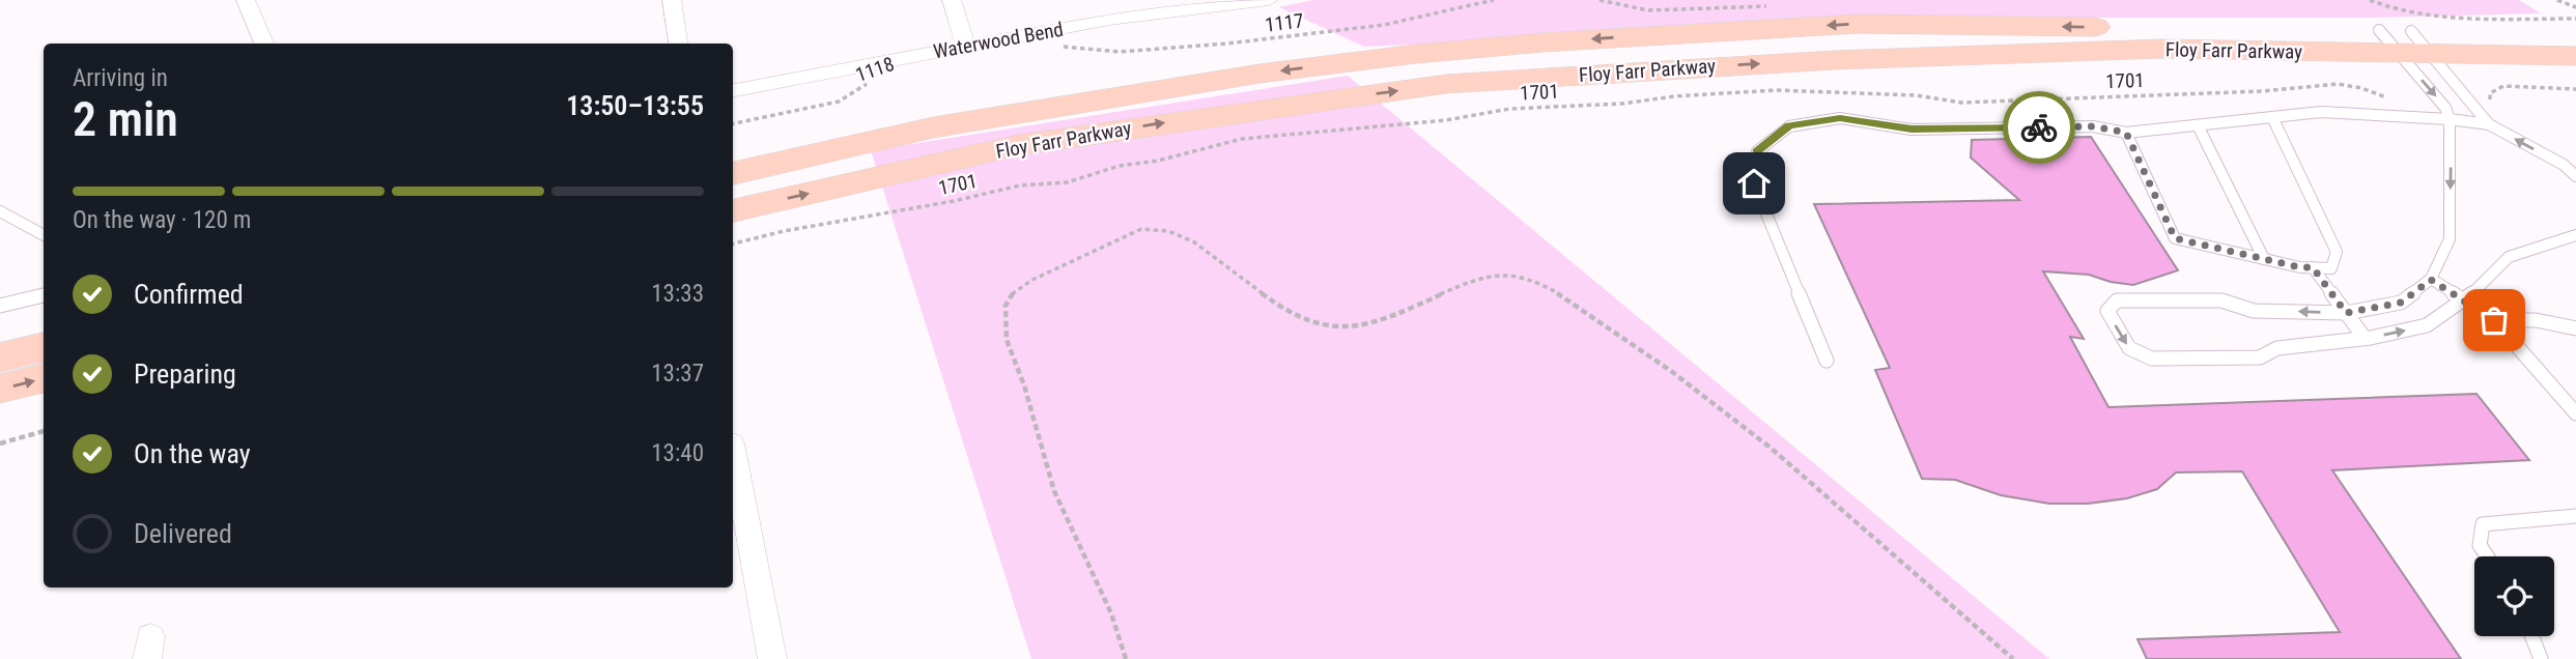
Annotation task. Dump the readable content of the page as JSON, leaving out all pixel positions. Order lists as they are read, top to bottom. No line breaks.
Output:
{"streets":{"main road":["Floy Farr Parkway"],"street":["Waterwood Bend"],"path":["1117","1118","1701"]},"page":{"heading":["2 min","Arriving in","13:50–13:55"],"bar":"On the way · 120 m","list":[["Confirmed","13:33"],["Preparing","13:37"],["On the way","13:40"],"Delivered"]}}
